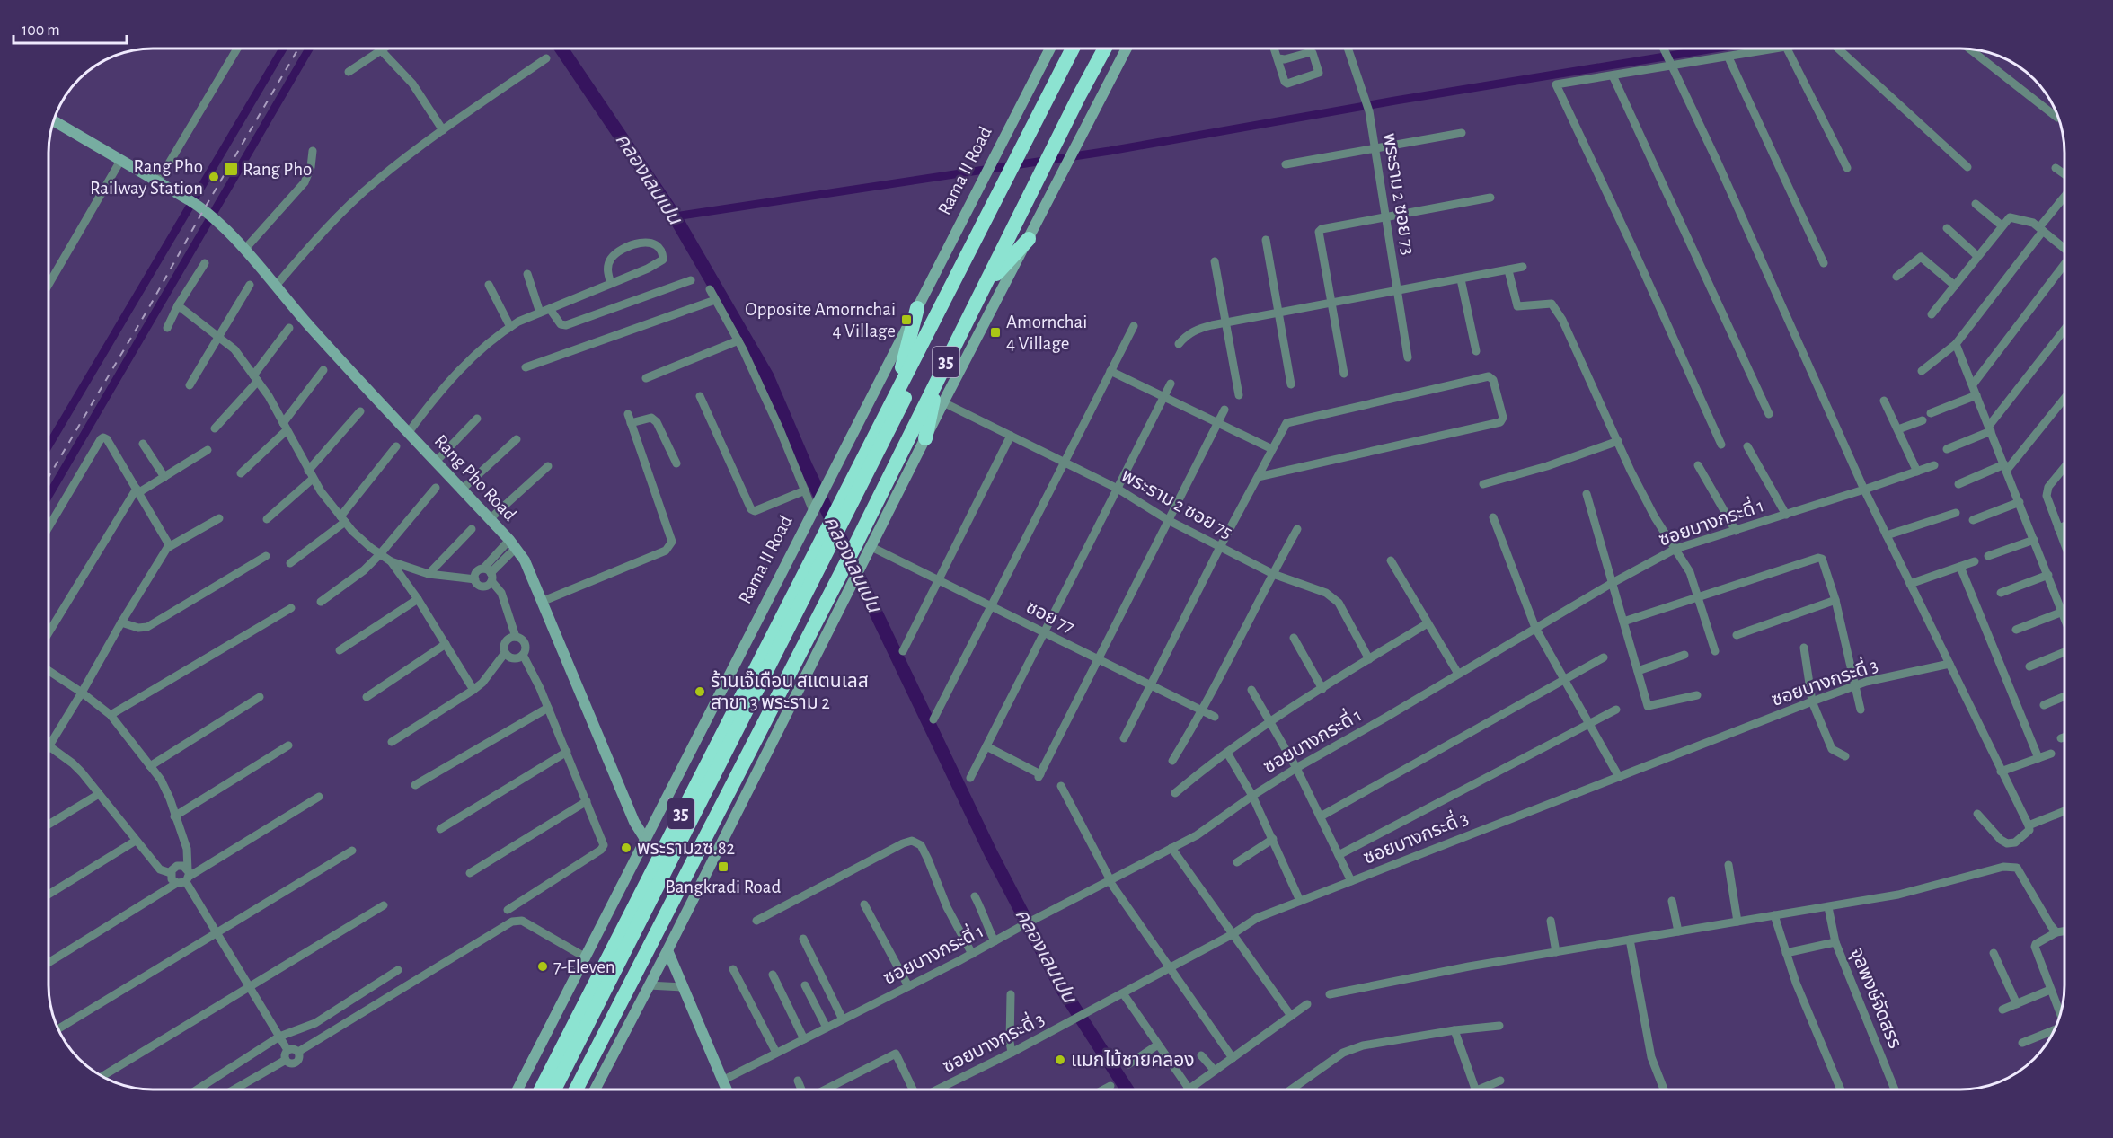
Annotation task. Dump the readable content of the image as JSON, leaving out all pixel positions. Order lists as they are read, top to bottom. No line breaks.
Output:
{"streets":{"highway":["35"],"main road":["Rama II Road","Rang Pho Road"],"street":["พระราม 2 ซอย 73","พระราม 2 ซอย 75","ซอยบางกระดี่ 1","ซอย 77","ซอยบางกระดี่ 3","จุลพงษ์จัดสรร"]},"crossings":[["Rama II Road","Rang Pho Road"],["35","พระราม 2 ซอย 75"],["35","ซอย 77"]],"water":["คลองเลนเปน"],"places":{"transit":["Rang Pho","Opposite Amornchai 4 Village","Amornchai 4 Village","Bangkradi Road"],"other":["Rang Pho Railway Station","ร้านเจ๊เดือน สแตนเลส สาขา 3 พระราม 2","พระราม2ซ.82","7-Eleven","แมกไม้ชายคลอง"]},"scale_bar":"100 m"}
